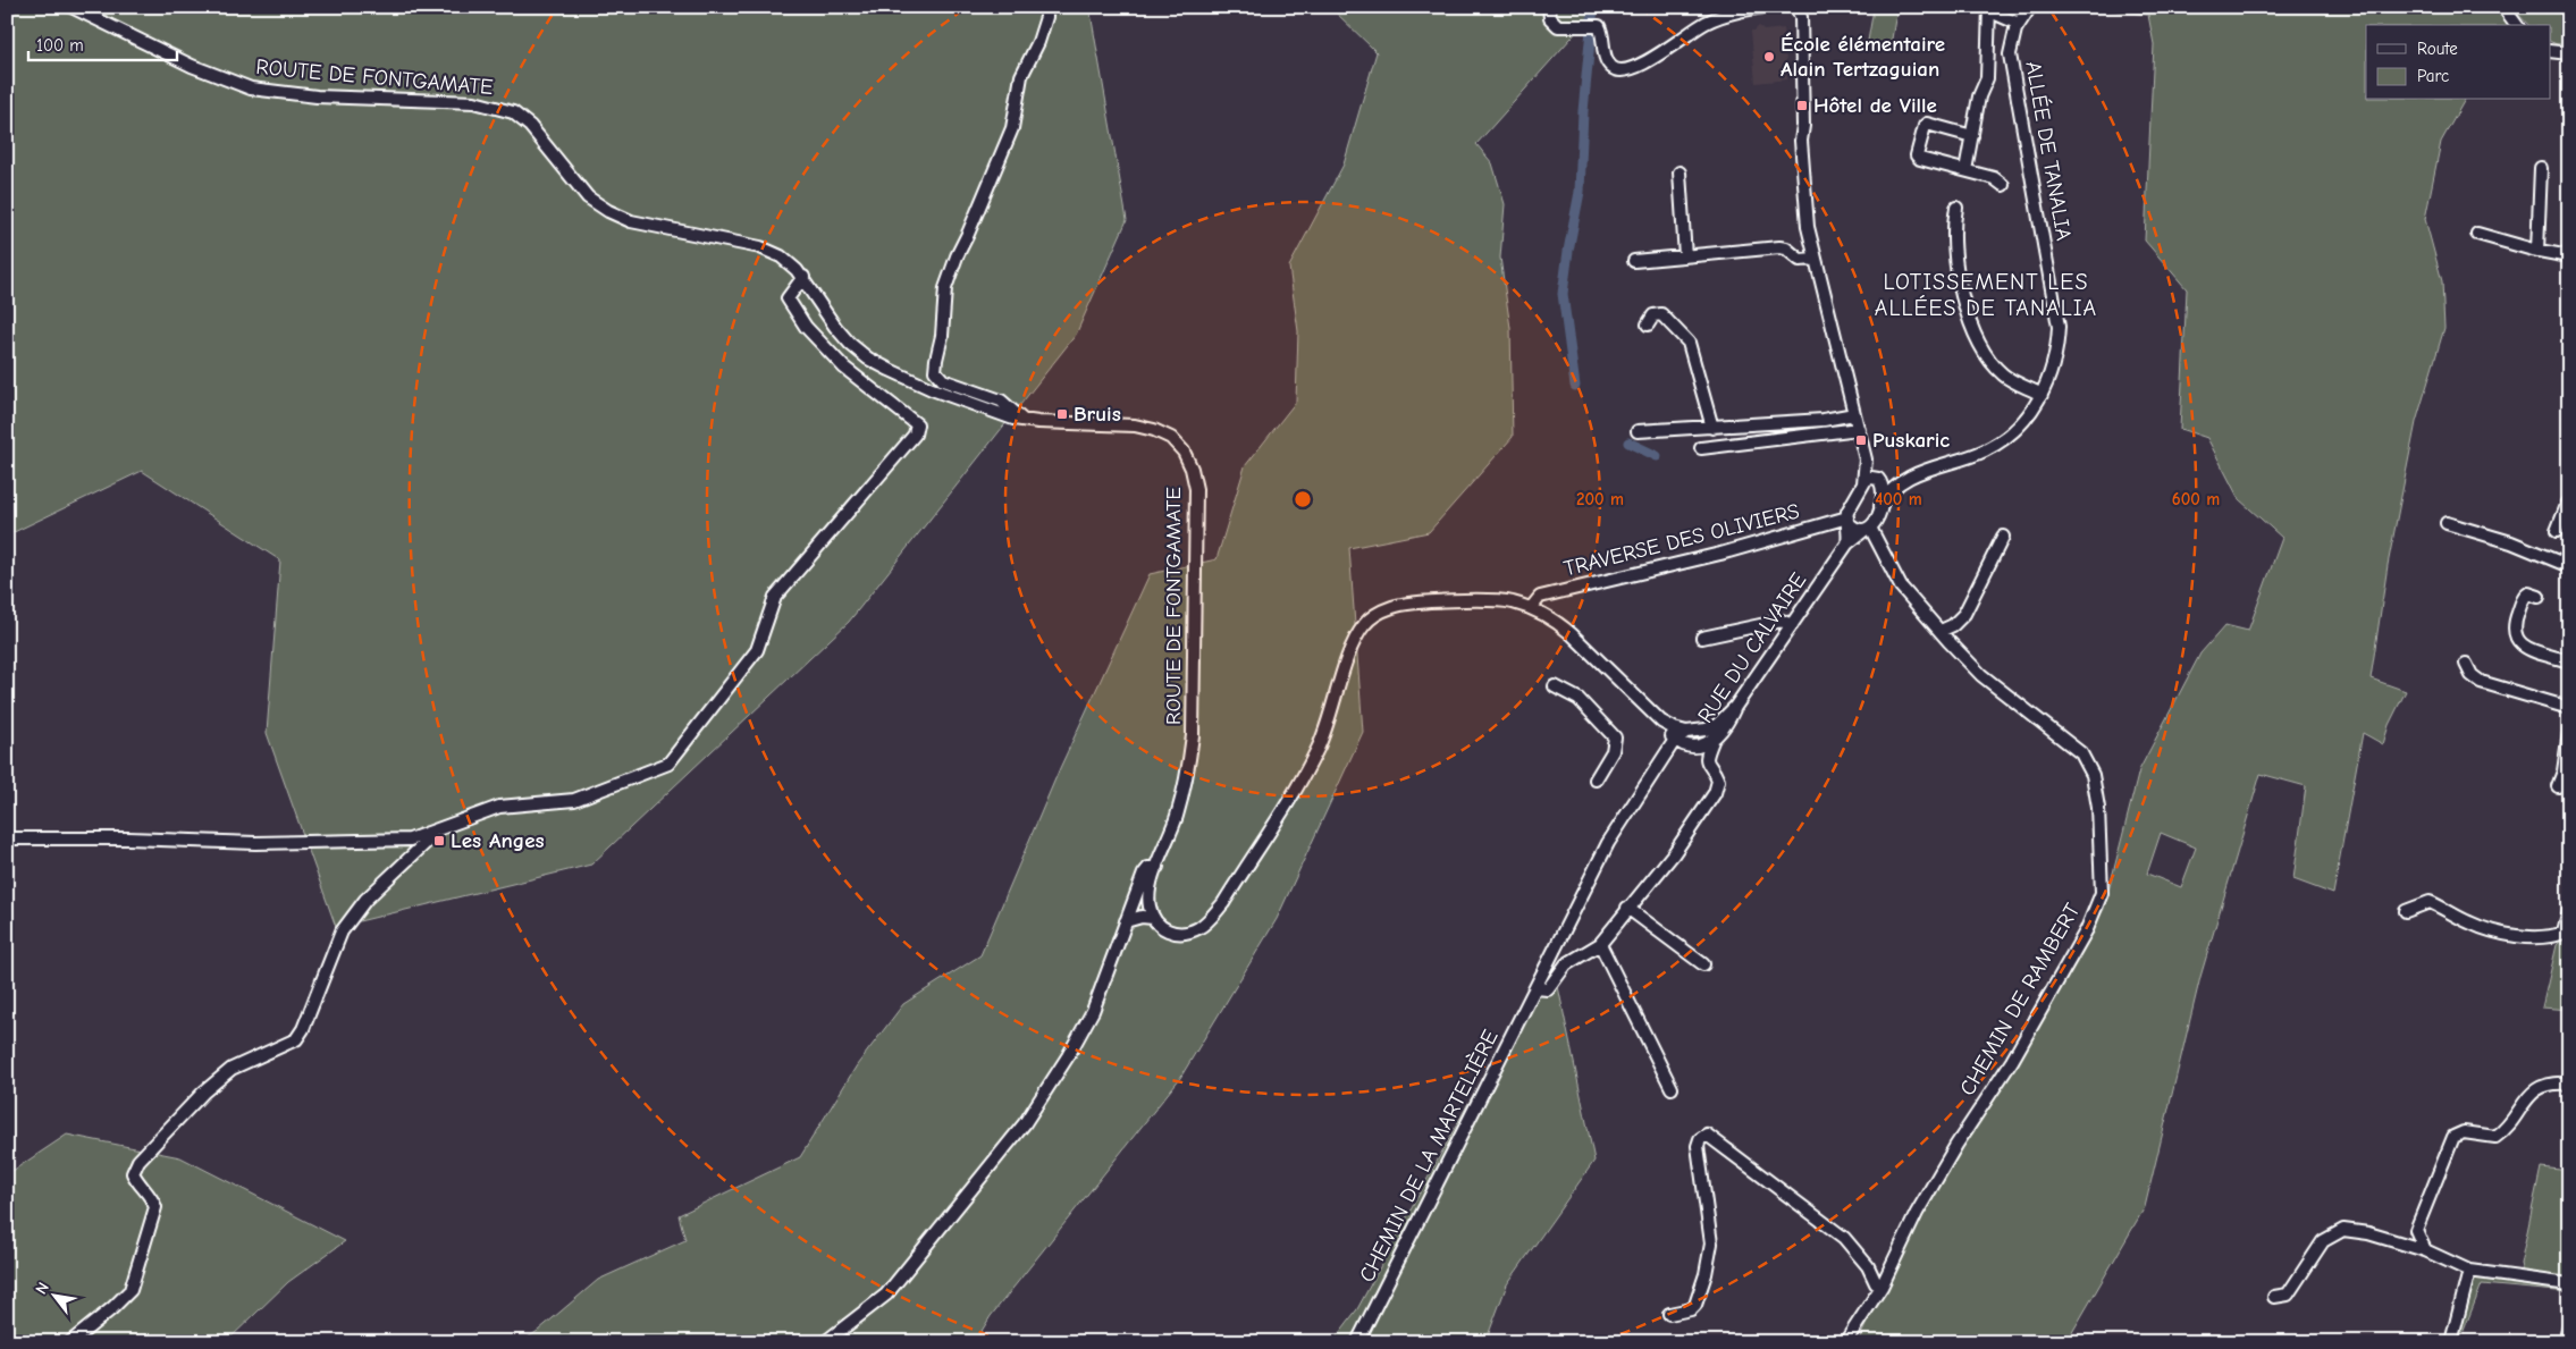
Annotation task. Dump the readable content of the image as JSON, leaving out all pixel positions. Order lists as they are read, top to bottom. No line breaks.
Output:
{"streets":{"street":["ROUTE DE FONTGAMATE","ALLÉE DE TANALIA","TRAVERSE DES OLIVIERS","RUE DU CALVAIRE","CHEMIN DE RAMBERT","CHEMIN DE LA MARTELIÈRE"]},"crossings":[["RUE DU CALVAIRE","CHEMIN DE RAMBERT"],["RUE DU CALVAIRE","CHEMIN DE LA MARTELIÈRE"]],"districts":["LOTISSEMENT LES ALLÉES DE TANALIA"],"places":{"other":["École élémentaire Alain Tertzaguian"],"transit":["Hôtel de Ville","Bruis","Puskaric","Les Anges"]},"legend":["Route","Parc"],"scale_bar":"100 m","north":"top left","rings":["200 m","400 m","600 m"]}
